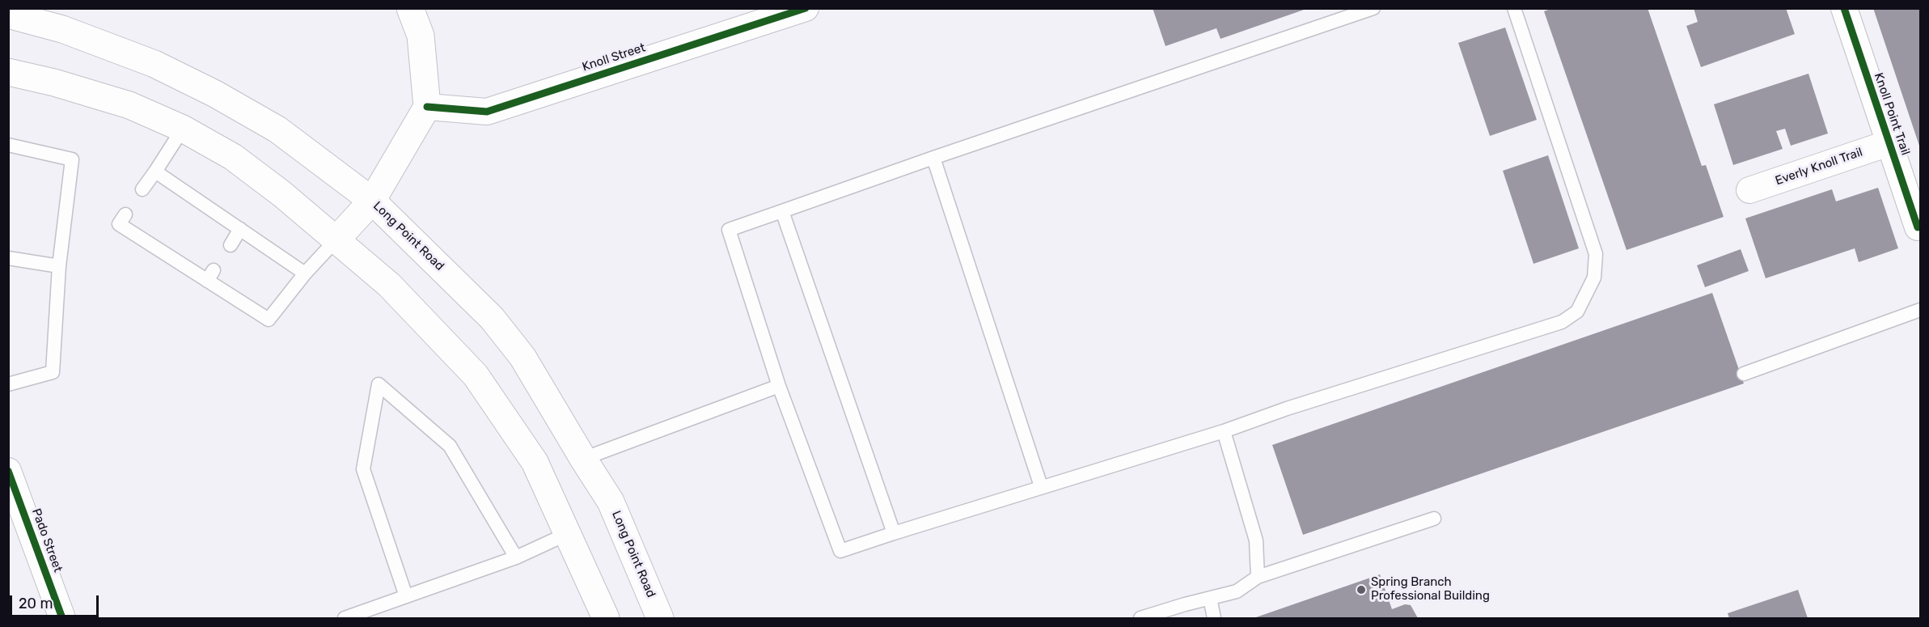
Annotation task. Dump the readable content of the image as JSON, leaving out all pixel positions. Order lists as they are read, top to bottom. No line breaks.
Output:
{"streets":{"main road":["Long Point Road"],"street":["Knoll Street","Knoll Point Trail","Everly Knoll Trail","Pado Street"]},"crossings":[["Knoll Point Trail","Everly Knoll Trail"]],"places":["Spring Branch Professional Building"],"scale_bar":"20 m"}
